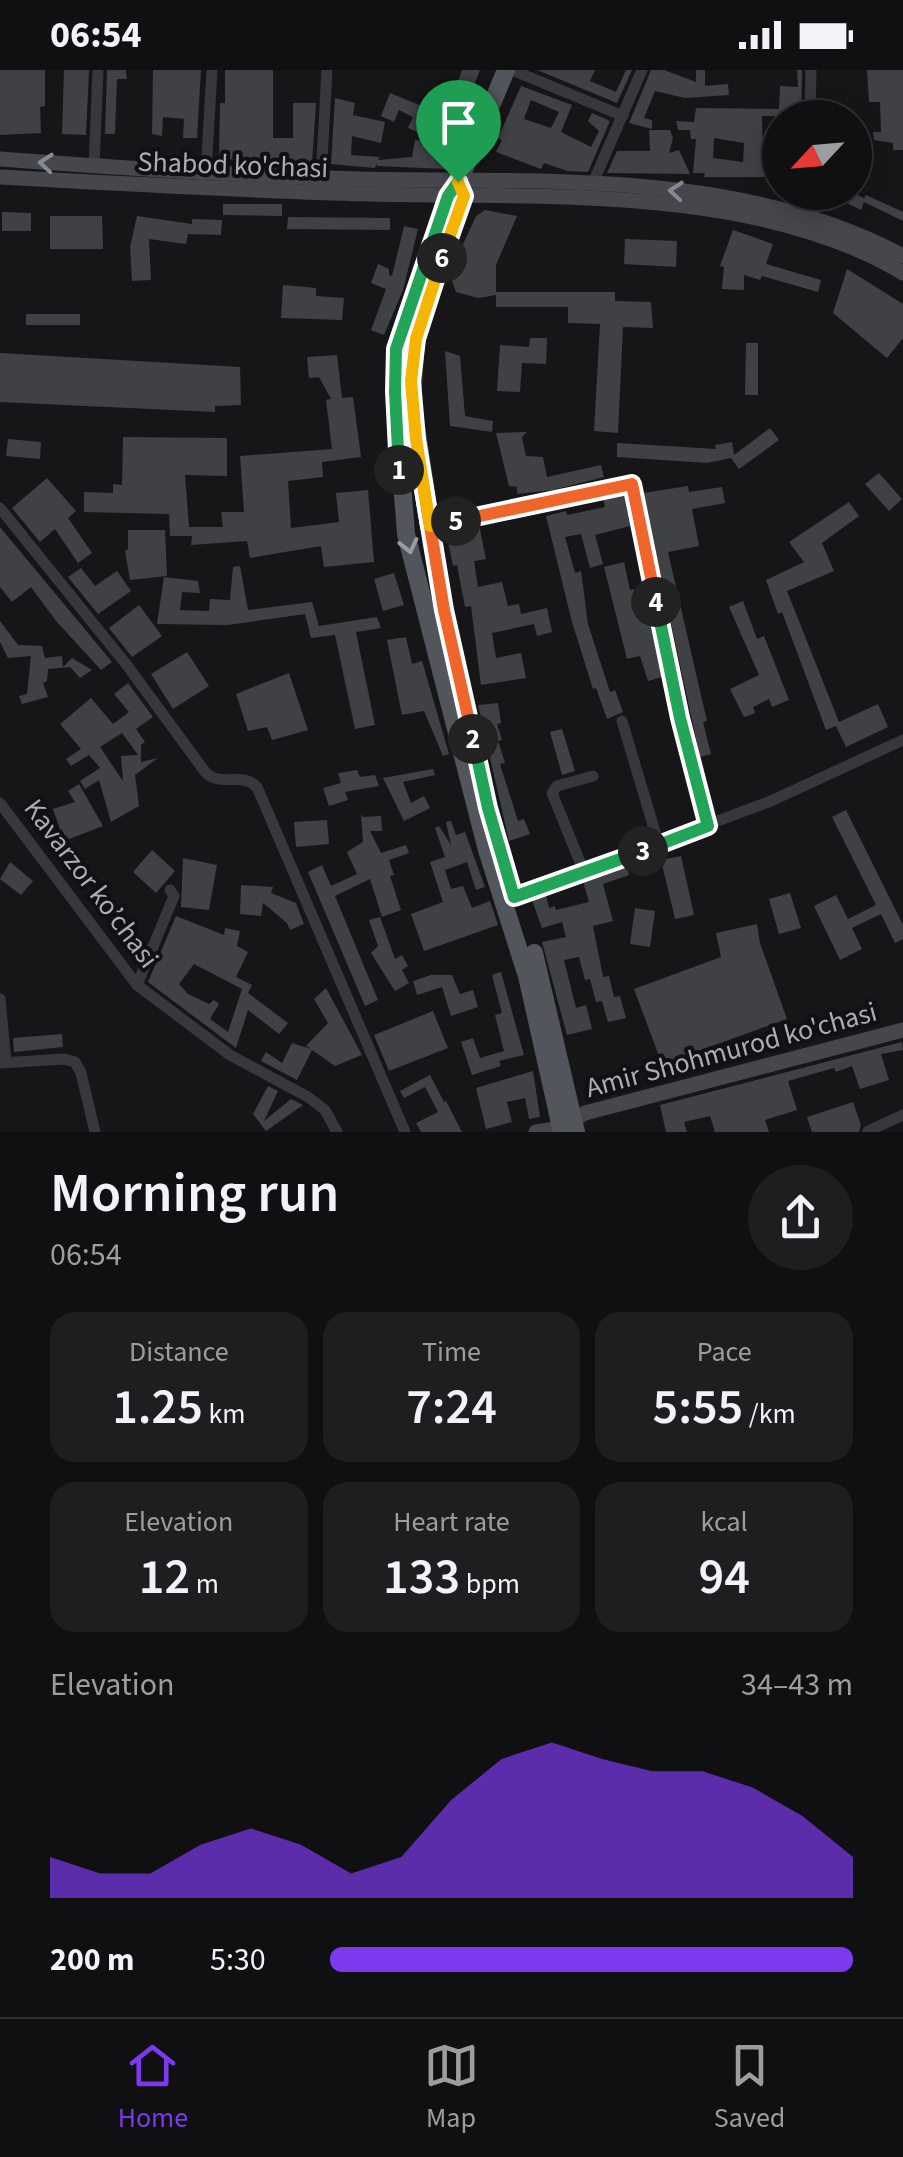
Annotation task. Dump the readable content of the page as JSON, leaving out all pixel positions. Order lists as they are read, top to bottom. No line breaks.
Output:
{"streets":{"main road":["Shabod ko'chasi","Amir Shohmurod ko'chasi"],"street":["Kavarzor ko’chasi"]},"north":"bottom left","page":{"status":"06:54","pins":["6","1","5","4","2","3"],"heading":["Morning run","06:54"],"stats":[["Distance","1.25 km"],["Time","7:24"],["Pace","5:55 /km"],["Elevation","12 m"],["Heart rate","133 bpm"],["kcal","94"]],"chart":["Elevation","34–43 m"],"list":[{"name":"200 m","note":"5:30"}],"tabs":["Home","Map","Saved"]}}
